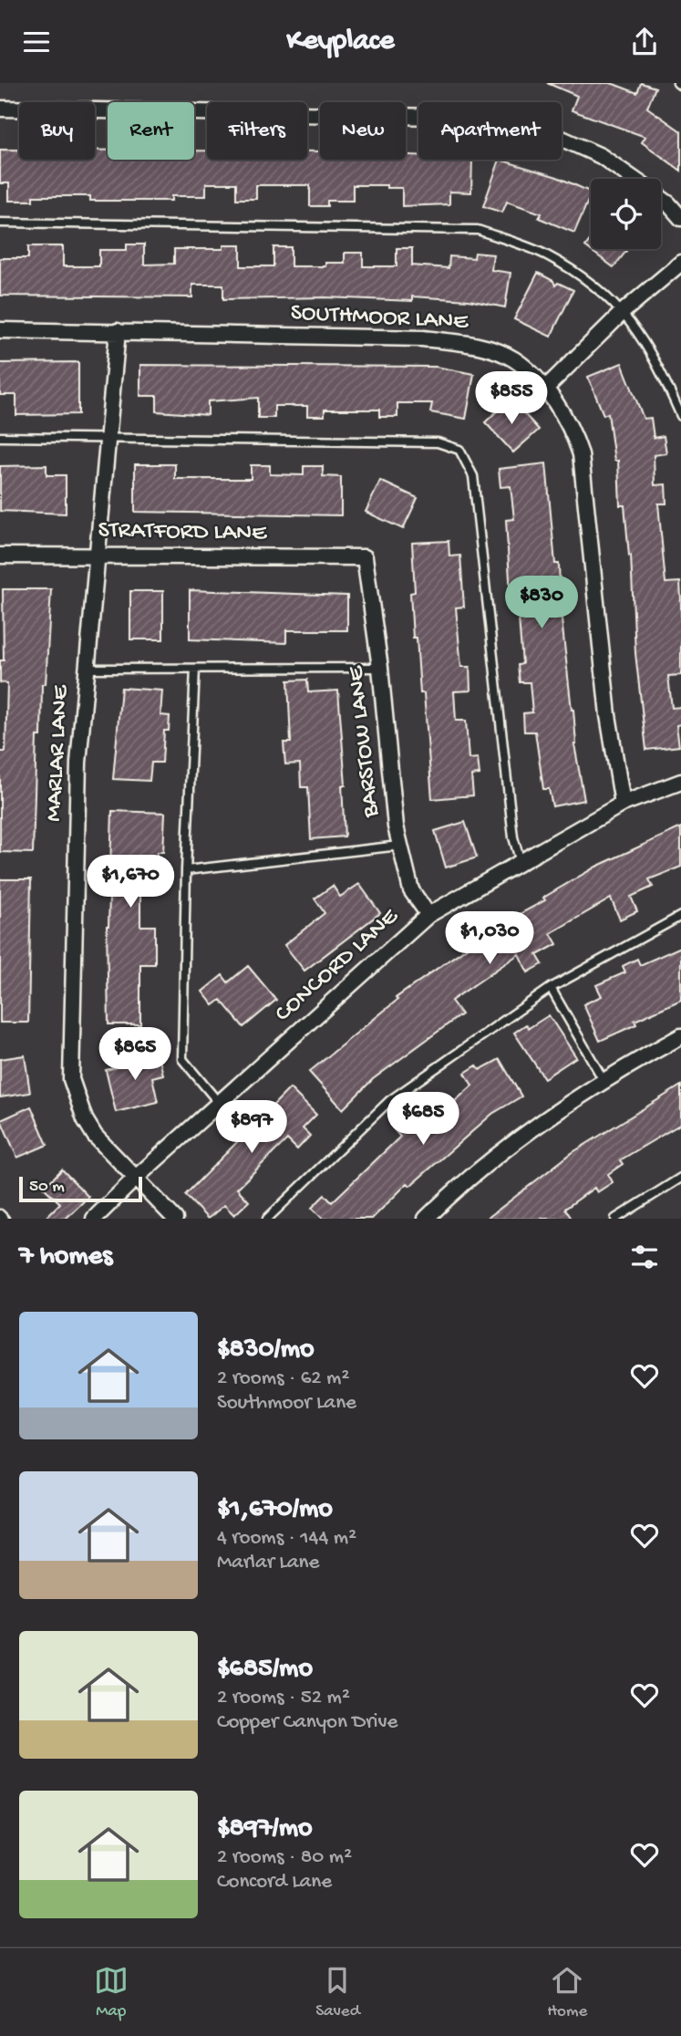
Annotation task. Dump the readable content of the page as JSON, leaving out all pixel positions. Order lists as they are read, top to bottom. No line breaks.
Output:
{"streets":{"street":["SOUTHMOOR LANE","STRATFORD LANE","BARSTOW LANE","MARLAR LANE","CONCORD LANE"]},"crossings":[["SOUTHMOOR LANE","MARLAR LANE"],["SOUTHMOOR LANE","CONCORD LANE"],["STRATFORD LANE","BARSTOW LANE"],["STRATFORD LANE","MARLAR LANE"],["BARSTOW LANE","CONCORD LANE"],["MARLAR LANE","CONCORD LANE"]],"scale_bar":"50 m","page":{"header":"Keyplace","chip":["Buy","Rent","Filters","New","Apartment"],"price":["$855","$830","$1,670","$1,030","$865","$685","$897"],"scale":"50 m","heading":"7 homes","list":[{"name":"$830/mo","note":"2 rooms · 62 m² · Southmoor Lane"},{"name":"$1,670/mo","note":"4 rooms · 144 m² · Marlar Lane"},{"name":"$685/mo","note":"2 rooms · 52 m² · Copper Canyon Drive"},{"name":"$897/mo","note":"2 rooms · 80 m² · Concord Lane"}],"tabs":["Map","Saved","Home"]}}
